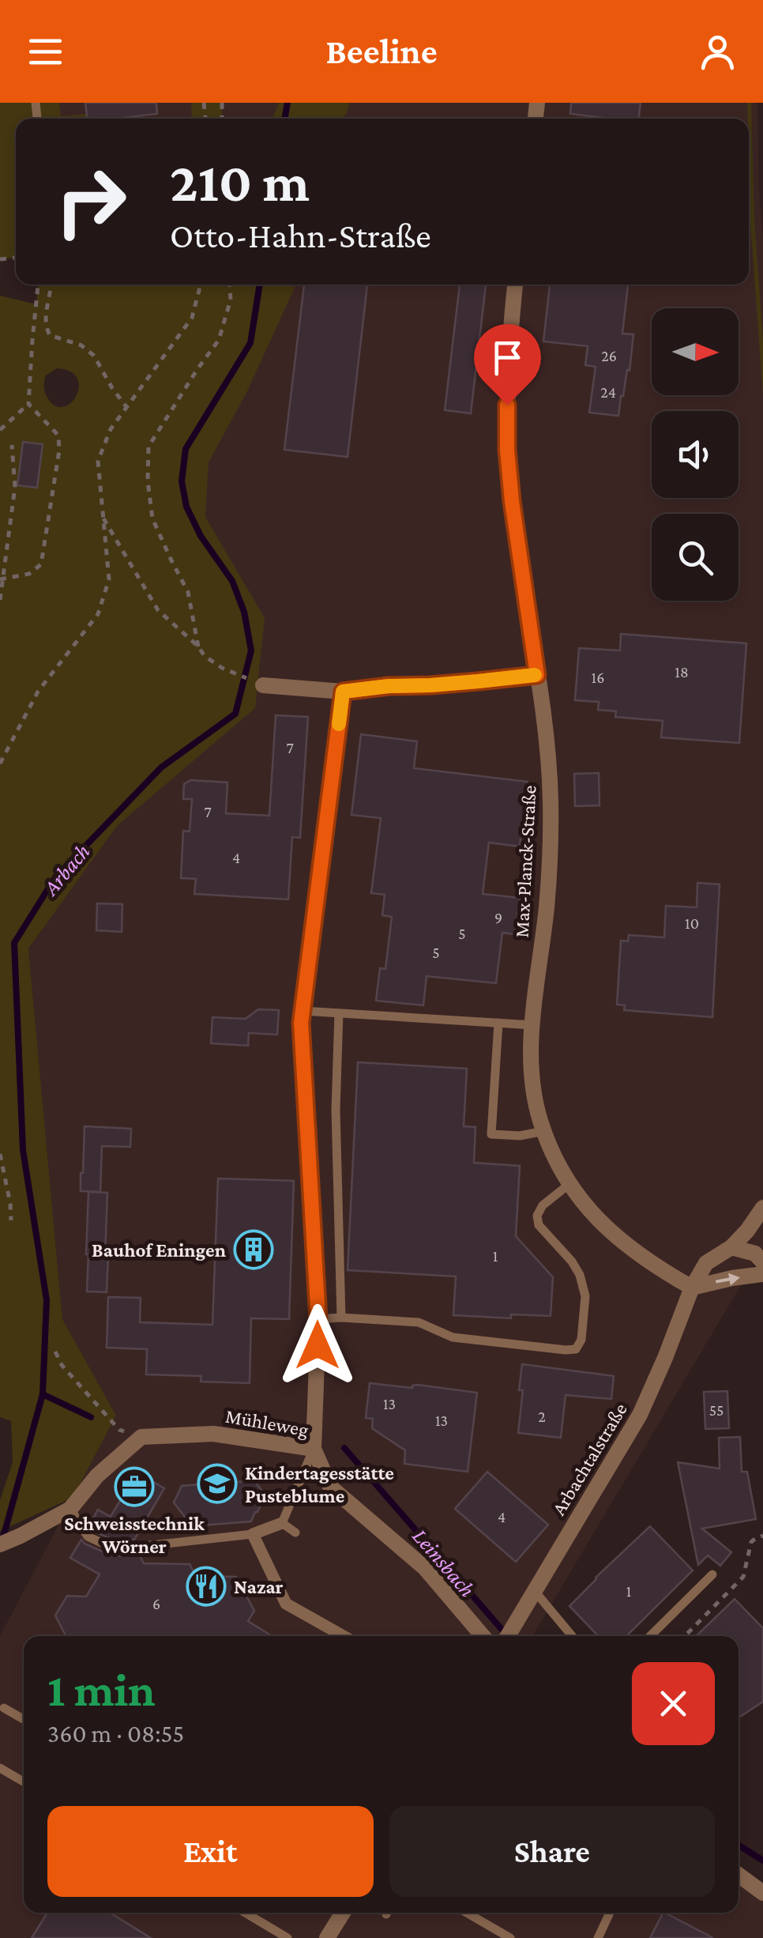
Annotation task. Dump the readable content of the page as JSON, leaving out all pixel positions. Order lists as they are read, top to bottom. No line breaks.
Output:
{"streets":{"street":["Max-Planck-Straße","Mühleweg","Arbachtalstraße"]},"crossings":[["Max-Planck-Straße","Arbachtalstraße"]],"water":["Arbach","Leinsbach"],"places":{"building":["Bauhof Eningen"],"school or university":["Kindertagesstätte Pusteblume"],"office":["Schweisstechnik Wörner"],"restaurant":["Nazar"]},"house_numbers":["26","24","18","16","7","7","4","9","10","5","5","1","13","55","2","13","4","1","6"],"north":"right","page":{"header":"Beeline","turn":["210 m","Otto-Hahn-Straße"],"heading":["1 min","360 m · 08:55"],"buttons":["Exit","Share"]}}
